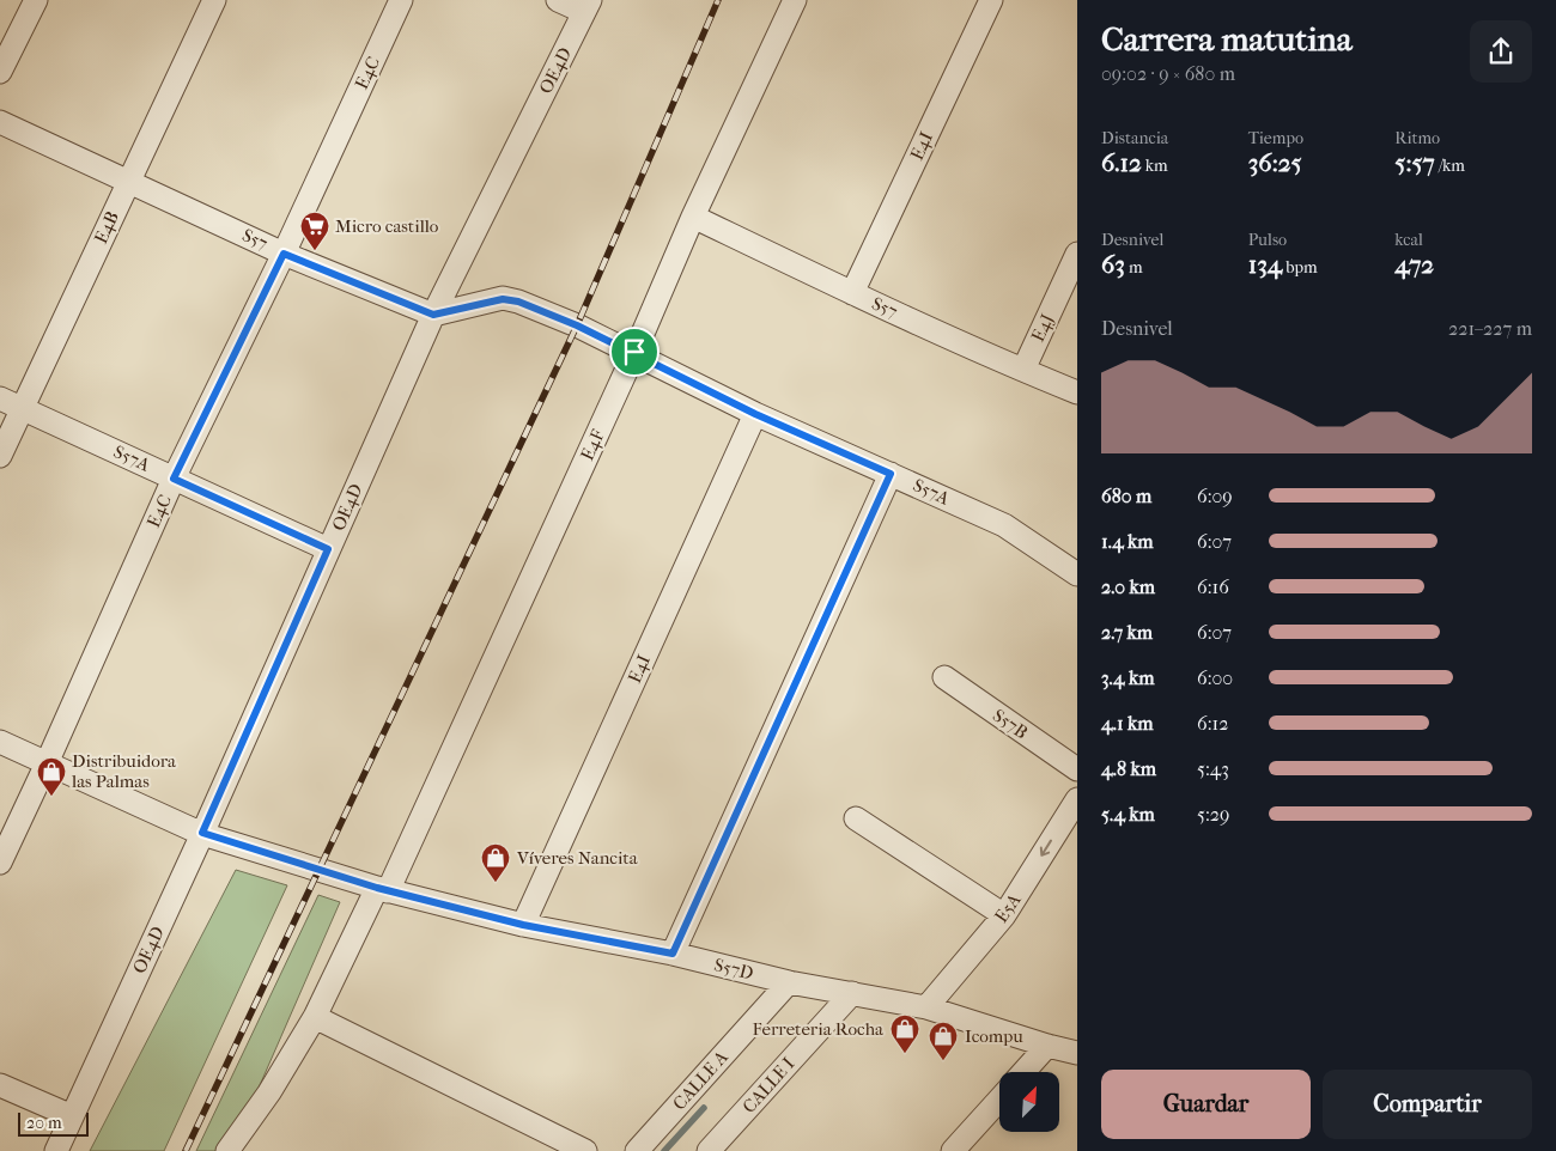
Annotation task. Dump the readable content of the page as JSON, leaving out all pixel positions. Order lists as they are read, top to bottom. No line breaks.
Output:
{"streets":{"street":["OE4D","E4C","E4I","E4B","S57","E4J","E4F","S57A","S57B","E5A","S57D","CALLE A","CALLE I"]},"crossings":[["OE4D","S57"],["OE4D","S57A"],["OE4D","S57D"],["E4C","S57"],["E4C","S57A"],["E4C","S57D"],["E4I","S57"],["E4I","S57A"],["E4I","S57D"],["E4B","S57"],["E4B","S57A"],["S57","E4J"],["S57","E4F"],["S57","S57A"],["E4F","S57A"],["E4F","S57D"],["E5A","S57D"],["S57D","CALLE A"],["S57D","CALLE I"]],"one_way":["E5A"],"places":{"supermarket":["Micro castillo"],"shop":["Distribuidora las Palmas","Víveres Nancita","Ferreteria Rocha","Icompu"]},"scale_bar":"20 m","north":"top right","page":{"heading":["Carrera matutina","09:02 · 9 × 680 m"],"stats":[["Distancia","6.12 km"],["Tiempo","36:25"],["Ritmo","5:57 /km"],["Desnivel","63 m"],["Pulso","134 bpm"],["kcal","472"]],"chart":["Desnivel","221–227 m"],"list":[{"name":"680 m","note":"6:09"},{"name":"1.4 km","note":"6:07"},{"name":"2.0 km","note":"6:16"},{"name":"2.7 km","note":"6:07"},{"name":"3.4 km","note":"6:00"},{"name":"4.1 km","note":"6:12"},{"name":"4.8 km","note":"5:43"},{"name":"5.4 km","note":"5:29"}],"buttons":["Guardar","Compartir"],"scale":"20 m"}}
